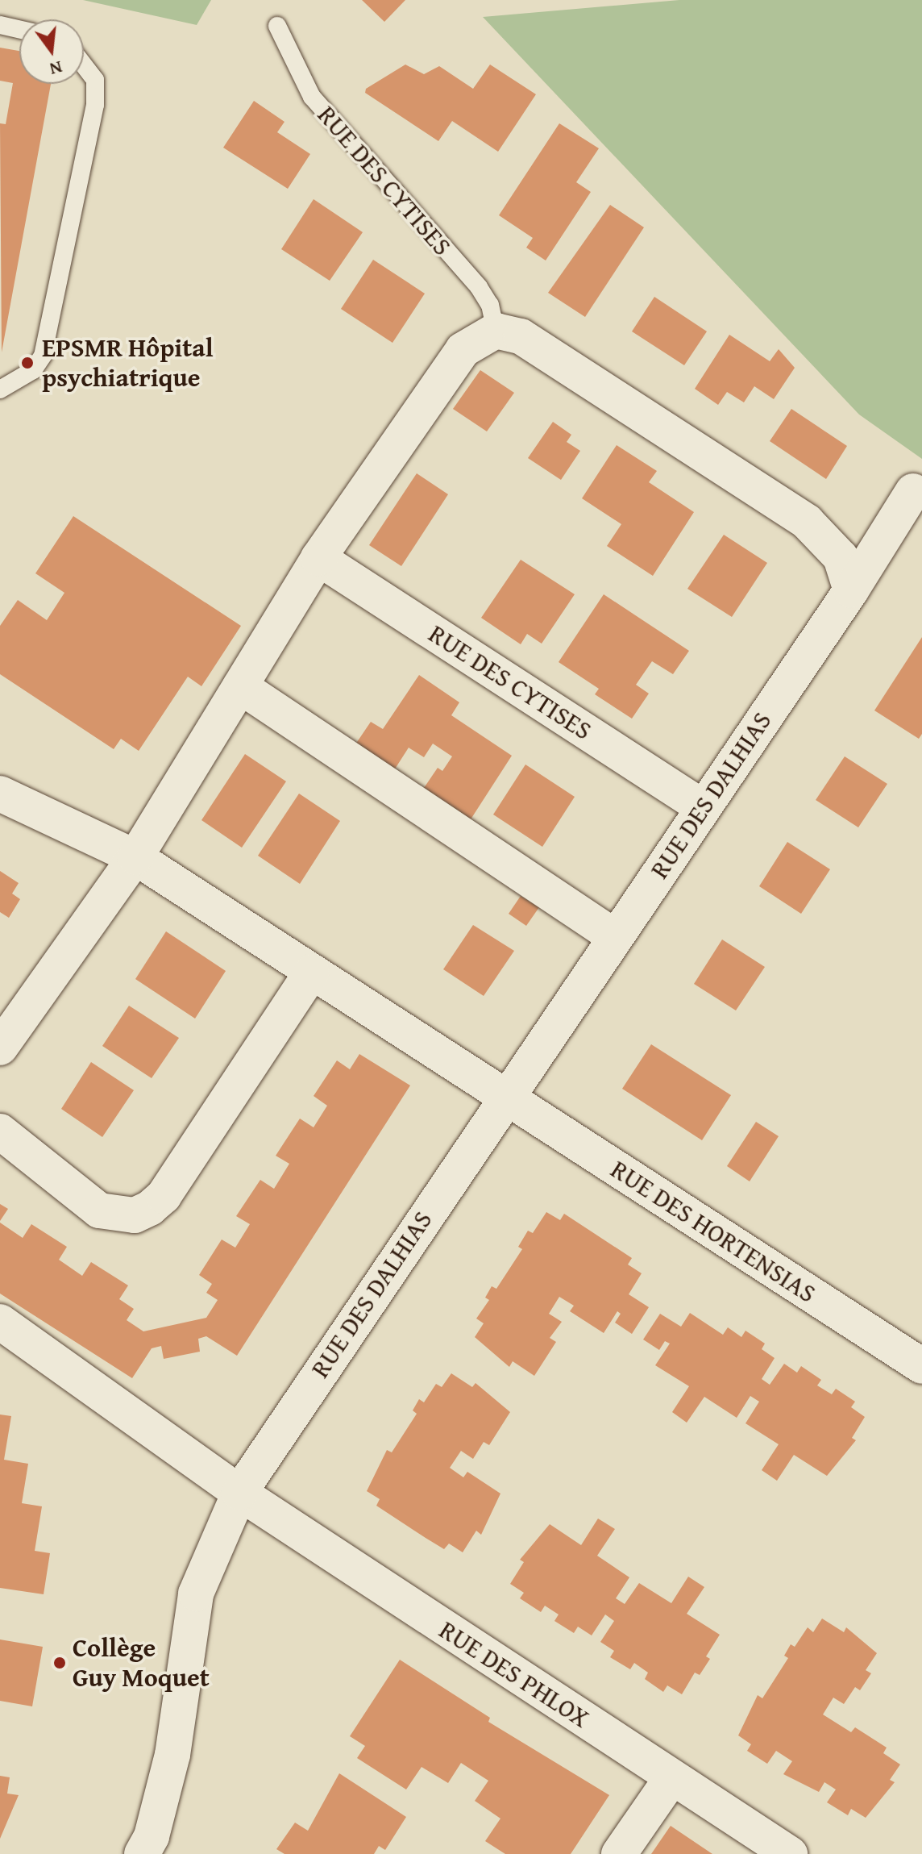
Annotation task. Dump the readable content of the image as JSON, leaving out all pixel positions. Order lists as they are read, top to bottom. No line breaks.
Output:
{"streets":{"street":["RUE DES CYTISES","RUE DES DALHIAS","RUE DES HORTENSIAS","RUE DES PHLOX"]},"crossings":[["RUE DES CYTISES","RUE DES DALHIAS"],["RUE DES DALHIAS","RUE DES HORTENSIAS"],["RUE DES DALHIAS","RUE DES PHLOX"]],"places":["EPSMR Hôpital psychiatrique","Collège Guy Moquet"],"north":"bottom"}
